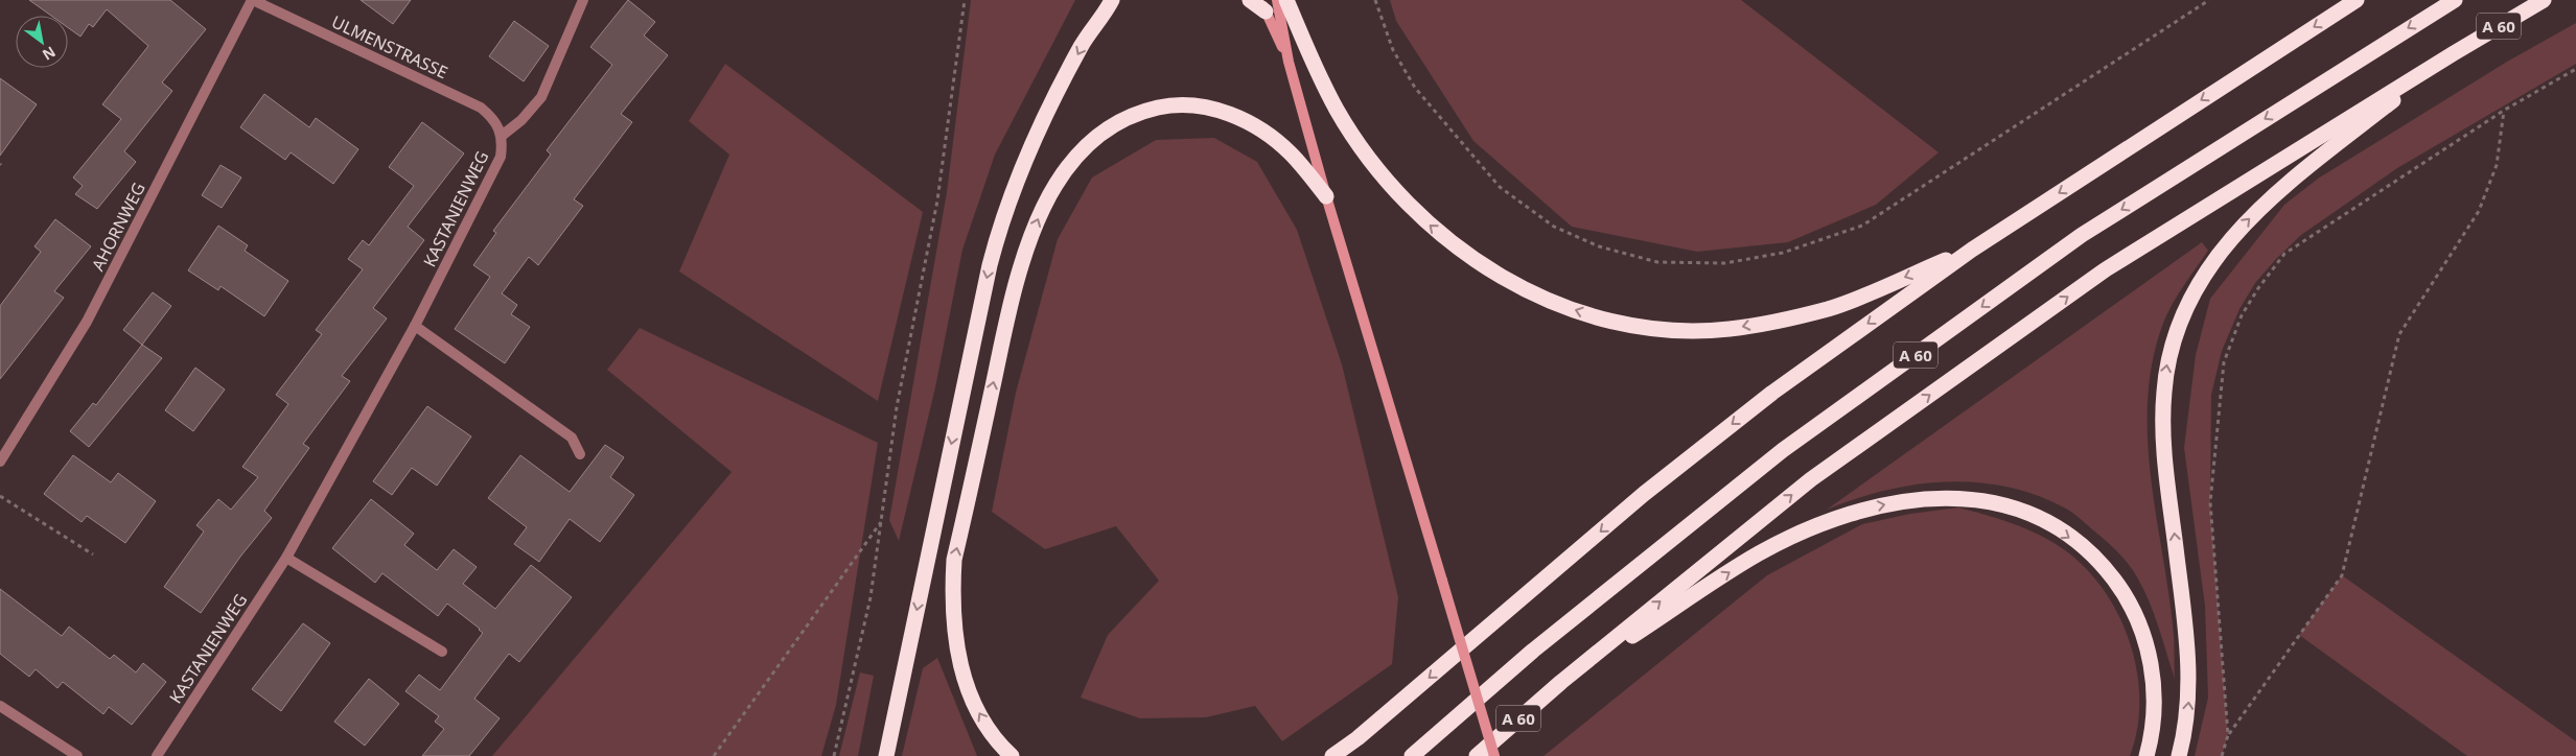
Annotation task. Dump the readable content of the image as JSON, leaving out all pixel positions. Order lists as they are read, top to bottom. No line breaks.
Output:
{"streets":{"highway":["A 60"],"street":["ULMENSTRASSE","KASTANIENWEG","AHORNWEG"]},"crossings":[["ULMENSTRASSE","KASTANIENWEG"],["ULMENSTRASSE","AHORNWEG"]],"north":"bottom right"}
